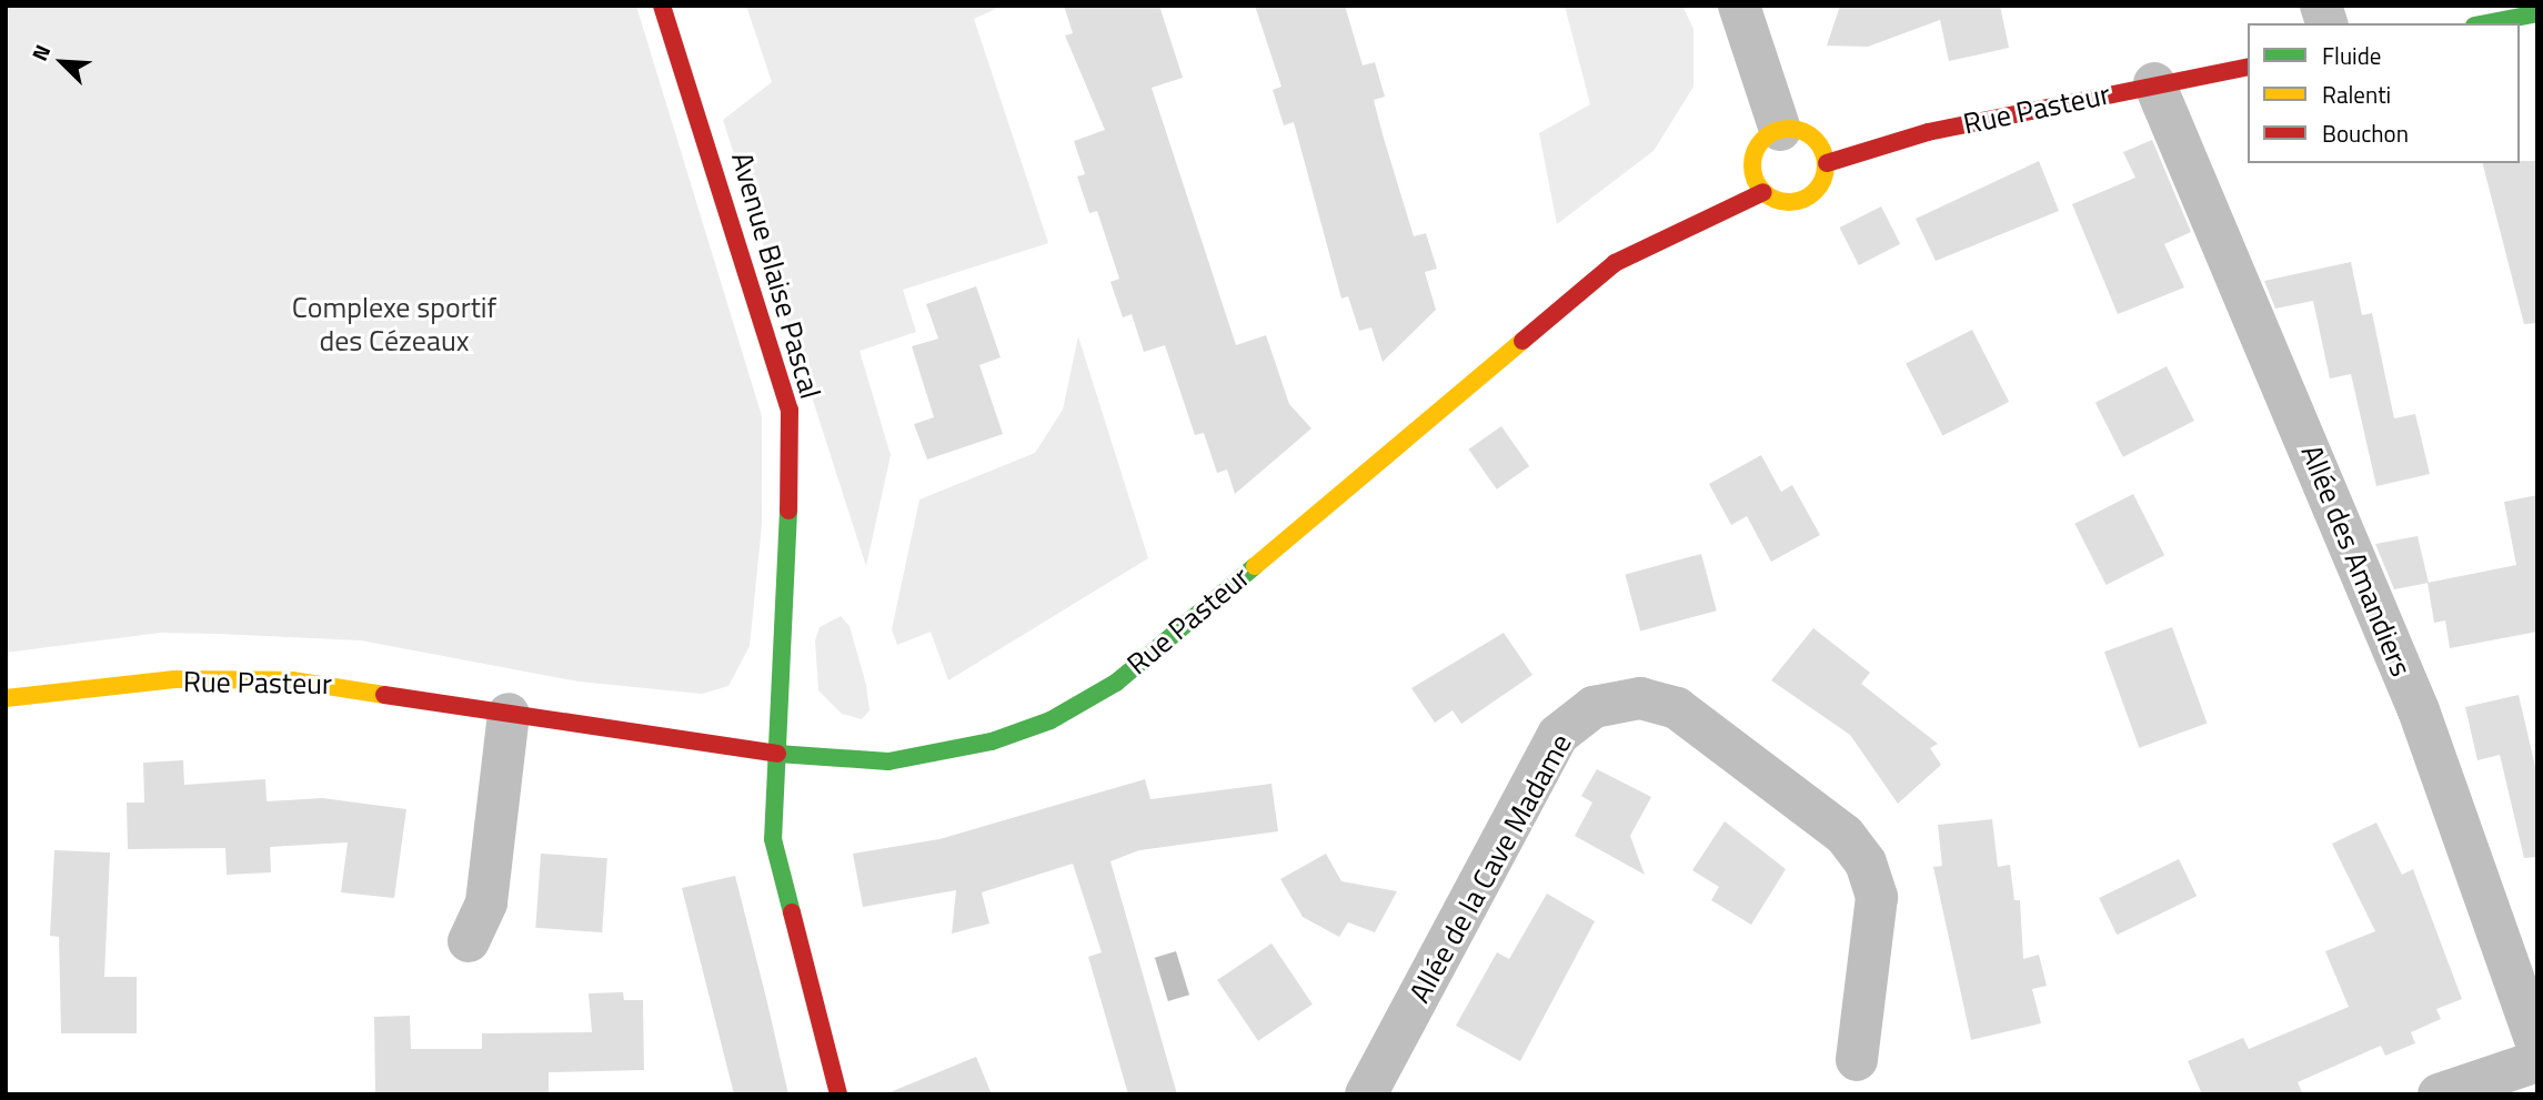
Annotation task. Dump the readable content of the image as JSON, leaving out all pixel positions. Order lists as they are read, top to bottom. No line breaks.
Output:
{"streets":{"main road":["Rue Pasteur","Avenue Blaise Pascal"],"street":["Allée des Amandiers","Allée de la Cave Madame"]},"crossings":[["Rue Pasteur","Avenue Blaise Pascal"],["Rue Pasteur","Allée des Amandiers"]],"parks":["Complexe sportif des Cézeaux"],"legend":["Fluide","Ralenti","Bouchon"],"north":"top left"}
